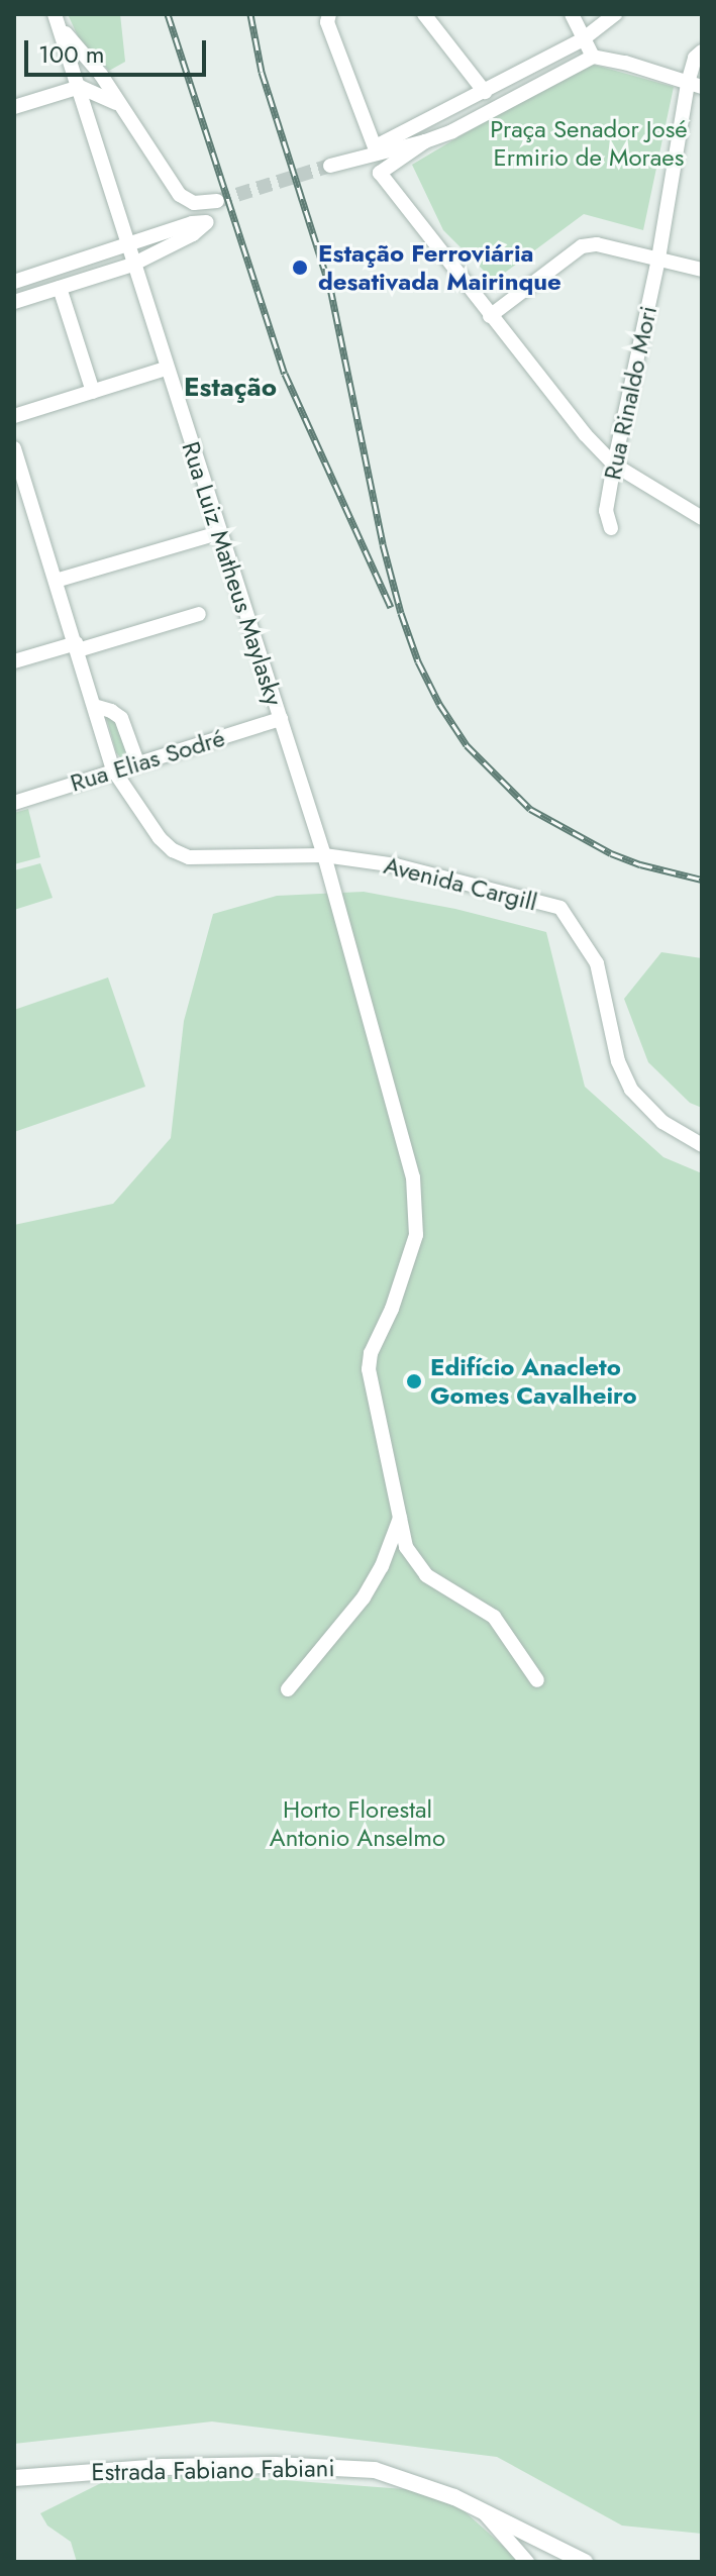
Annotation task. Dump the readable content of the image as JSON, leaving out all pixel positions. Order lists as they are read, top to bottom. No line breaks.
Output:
{"streets":{"street":["Rua Rinaldo Mori","Rua Luiz Matheus Maylasky","Rua Elias Sodré","Avenida Cargill","Estrada Fabiano Fabiani"]},"crossings":[["Rua Luiz Matheus Maylasky","Rua Elias Sodré"],["Rua Luiz Matheus Maylasky","Avenida Cargill"],["Rua Elias Sodré","Avenida Cargill"]],"districts":["Estação"],"parks":["Praça Senador José Ermirio de Moraes","Horto Florestal Antonio Anselmo"],"places":["Estação Ferroviária desativada Mairinque","Edifício Anacleto Gomes Cavalheiro"],"scale_bar":"100 m"}
